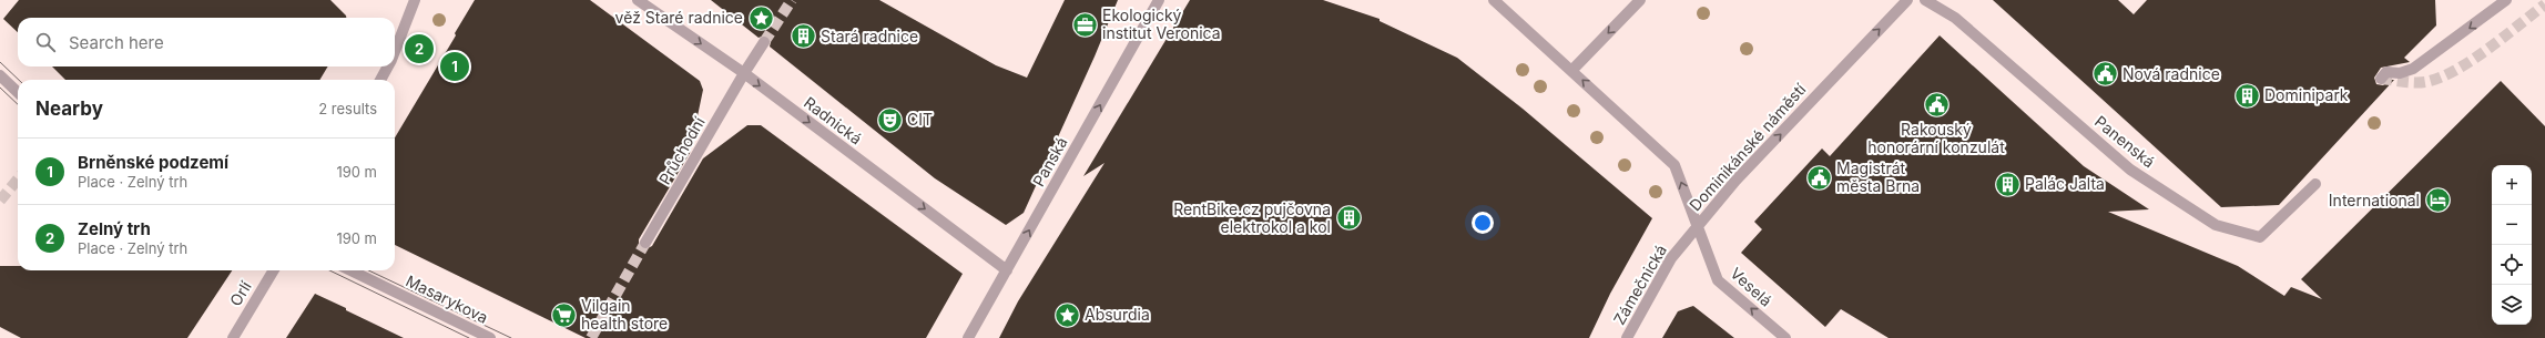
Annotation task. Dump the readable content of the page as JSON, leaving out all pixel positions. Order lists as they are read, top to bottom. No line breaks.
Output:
{"streets":{"street":["Radnická","Panenská","Dominikánské náměstí","Průchodní","Panská","Zámečnická","Veselá","Orlí","Masarykova"]},"crossings":[["Radnická","Průchodní"],["Radnická","Panská"],["Dominikánské náměstí","Zámečnická"],["Dominikánské náměstí","Veselá"],["Zámečnická","Veselá"]],"one_way":["Radnická","Panská","Veselá"],"places":{"place":["věž Staré radnice","Absurdia"],"office":["Ekologický institut Veronica"],"building":["Stará radnice","Dominipark","Palác Jalta","RentBike.cz pujčovna elektrokol a kol"],"public building":["Nová radnice","Rakouský honorární konzulát","Magistrát města Brna"],"theatre":["CIT"],"hotel":["International"],"supermarket":["Vilgain health store"]},"page":{"search":"Search here","pins":["2","1"],"heading":["Nearby","2 results"],"list":[{"mark":"1","name":"Brněnské podzemí","note":"Place · Zelný trh","value":"190 m"},{"mark":"2","name":"Zelný trh","note":"Place · Zelný trh","value":"190 m"}],"map_buttons":["+","−"]}}
